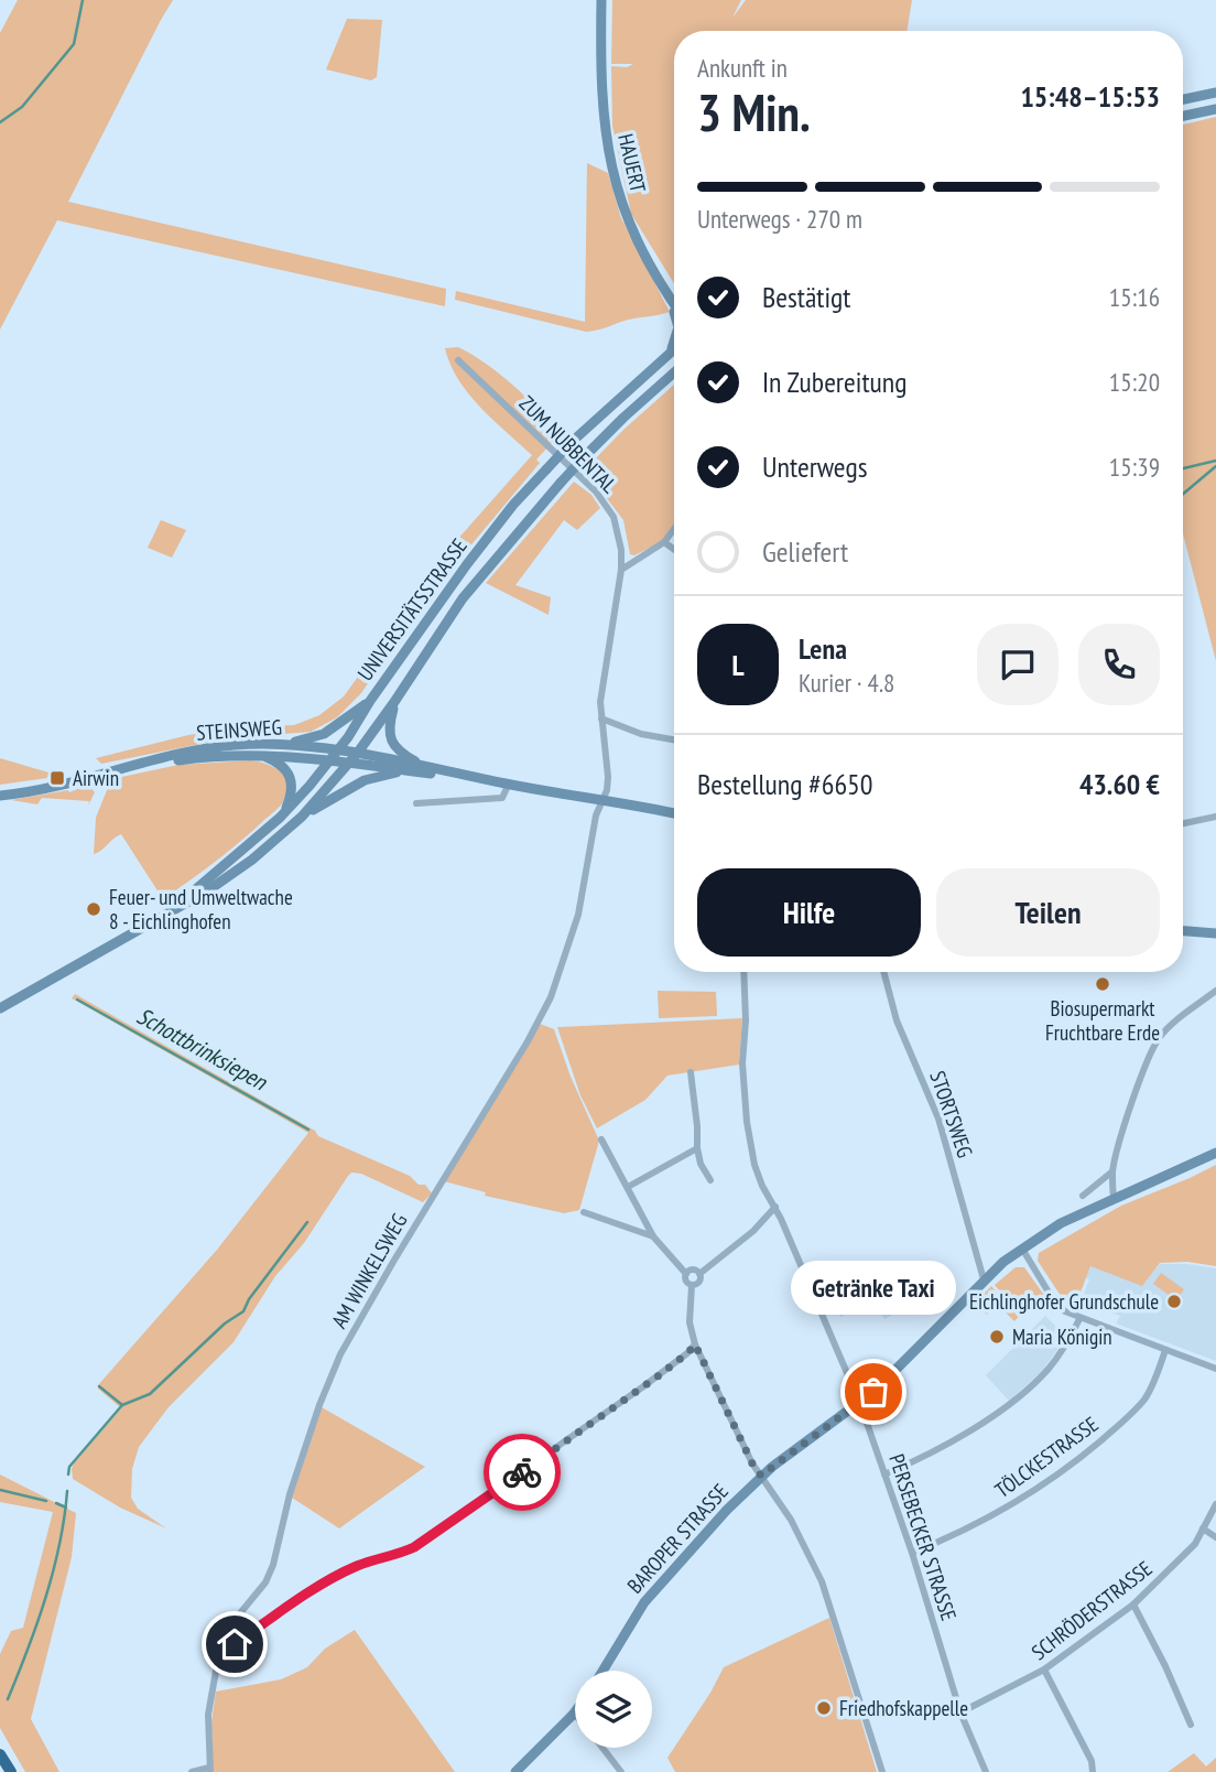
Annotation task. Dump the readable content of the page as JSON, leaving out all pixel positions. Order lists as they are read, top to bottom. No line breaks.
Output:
{"streets":{"main road":["HAUERT","UNIVERSITÄTSSTRASSE","STEINSWEG","BAROPER STRASSE"],"street":["ZUM NUBBENTAL","STORTSWEG","AM WINKELSWEG","TÖLCKESTRASSE","PERSEBECKER STRASSE","SCHRÖDERSTRASSE"]},"crossings":[["ZUM NUBBENTAL","AM WINKELSWEG"],["UNIVERSITÄTSSTRASSE","STEINSWEG"],["STORTSWEG","BAROPER STRASSE"],["TÖLCKESTRASSE","PERSEBECKER STRASSE"],["PERSEBECKER STRASSE","BAROPER STRASSE"],["PERSEBECKER STRASSE","SCHRÖDERSTRASSE"]],"water":["Schottbrinksiepen"],"places":{"transit":["Airwin"],"other":["Feuer- und Umweltwache 8 - Eichlinghofen","Biosupermarkt Fruchtbare Erde","Eichlinghofer Grundschule","Maria Königin","Getränke Taxi","Friedhofskappelle"]},"page":{"heading":["3 Min.","Ankunft in","15:48–15:53"],"panel":["Lena","Kurier · 4.8","Bestellung #6650","43.60 €"],"bar":"Unterwegs · 270 m","list":[["Bestätigt","15:16"],["In Zubereitung","15:20"],["Unterwegs","15:39"],"Geliefert"],"round":"L","buttons":["Hilfe","Teilen"],"bubble":"Getränke Taxi"}}
